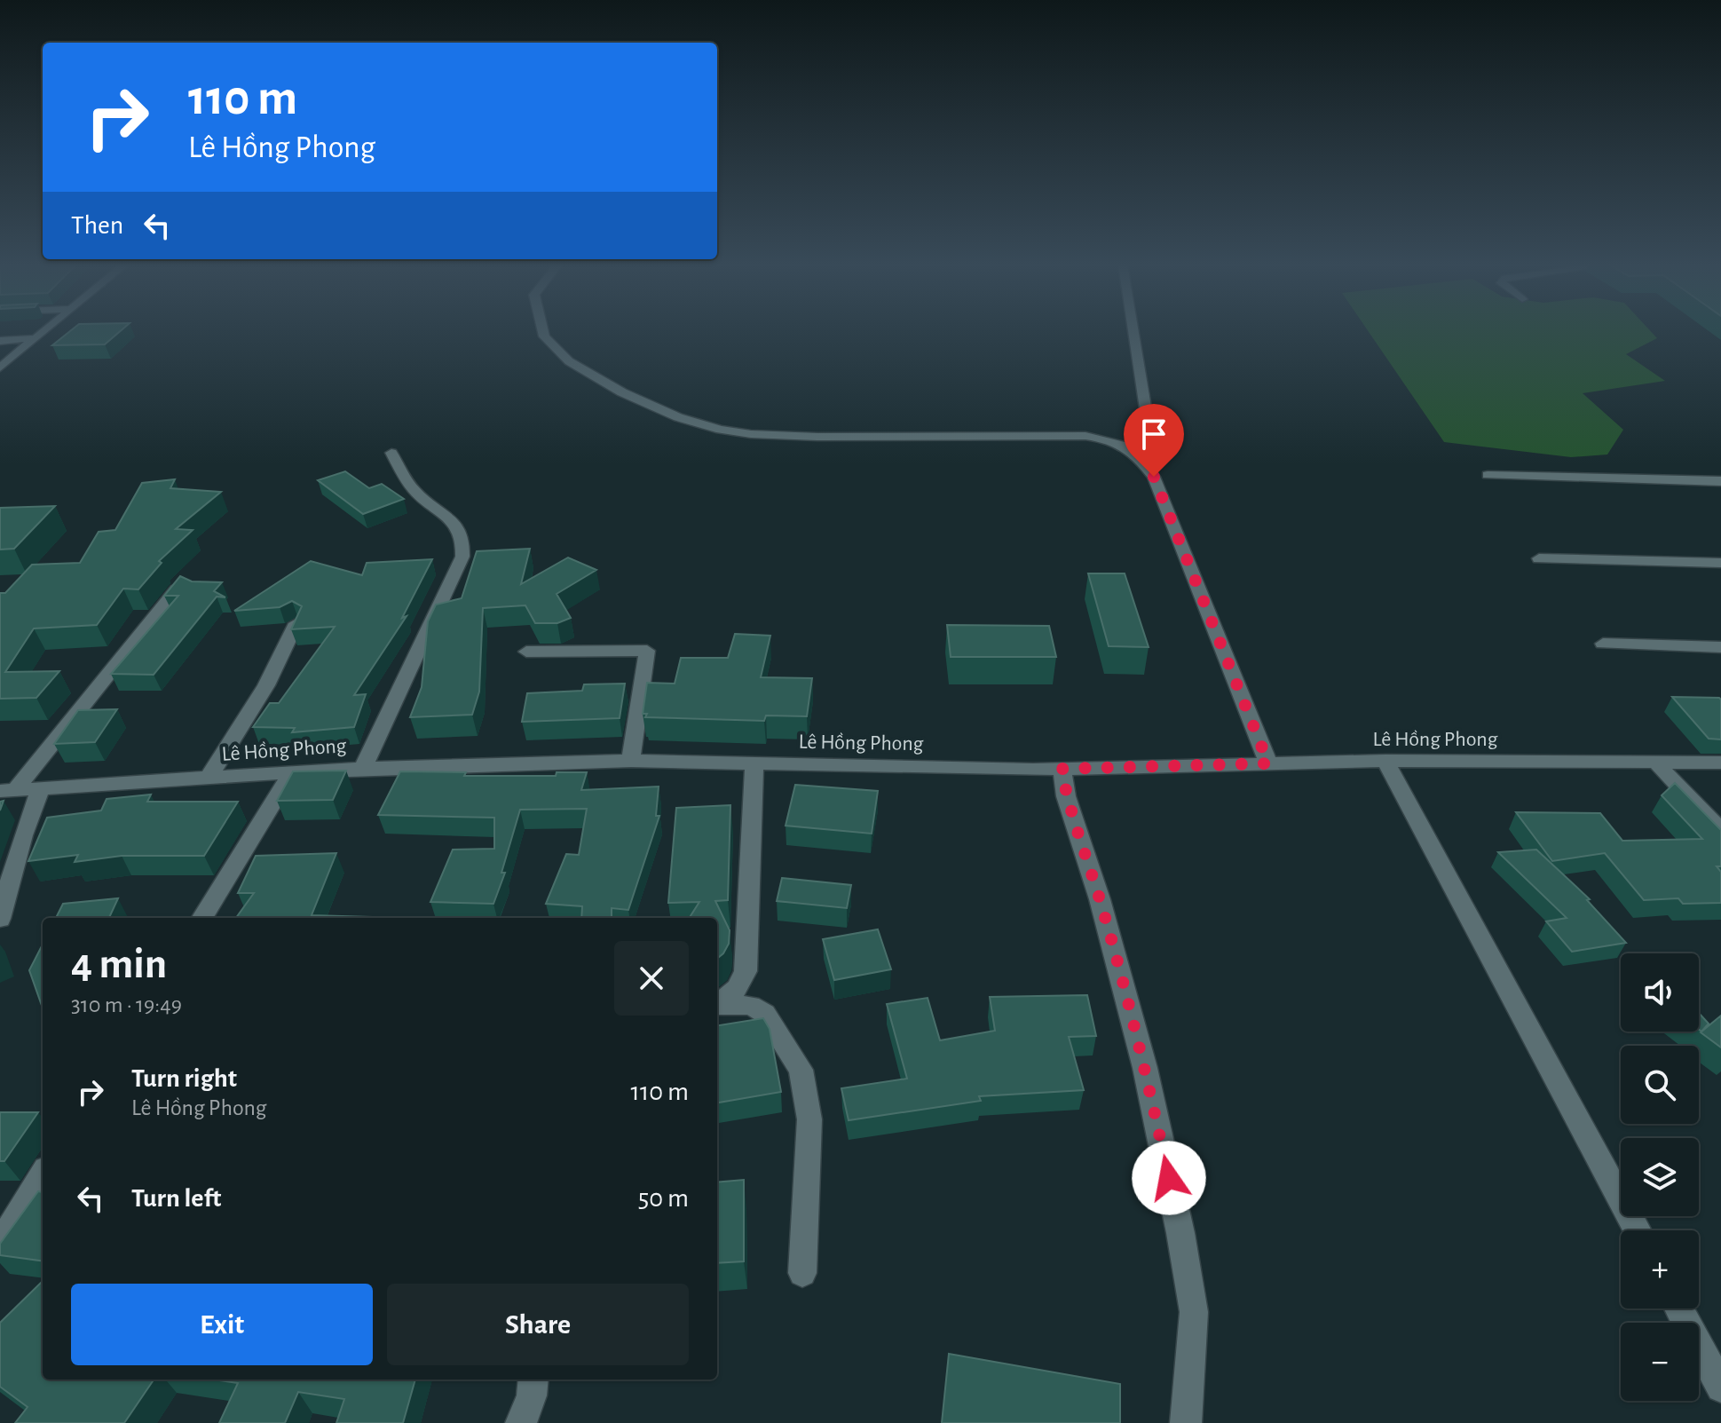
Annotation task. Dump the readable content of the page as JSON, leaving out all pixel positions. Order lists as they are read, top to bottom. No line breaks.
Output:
{"streets":{"street":["Lê Hồng Phong"]},"page":{"turn":["110 m","Lê Hồng Phong"],"then":"Then","heading":["4 min","310 m · 19:49"],"map_buttons":["+","−"],"list":[{"name":"Turn right","note":"Lê Hồng Phong","value":"110 m"},{"name":"Turn left","value":"50 m"}],"buttons":["Exit","Share"]}}
